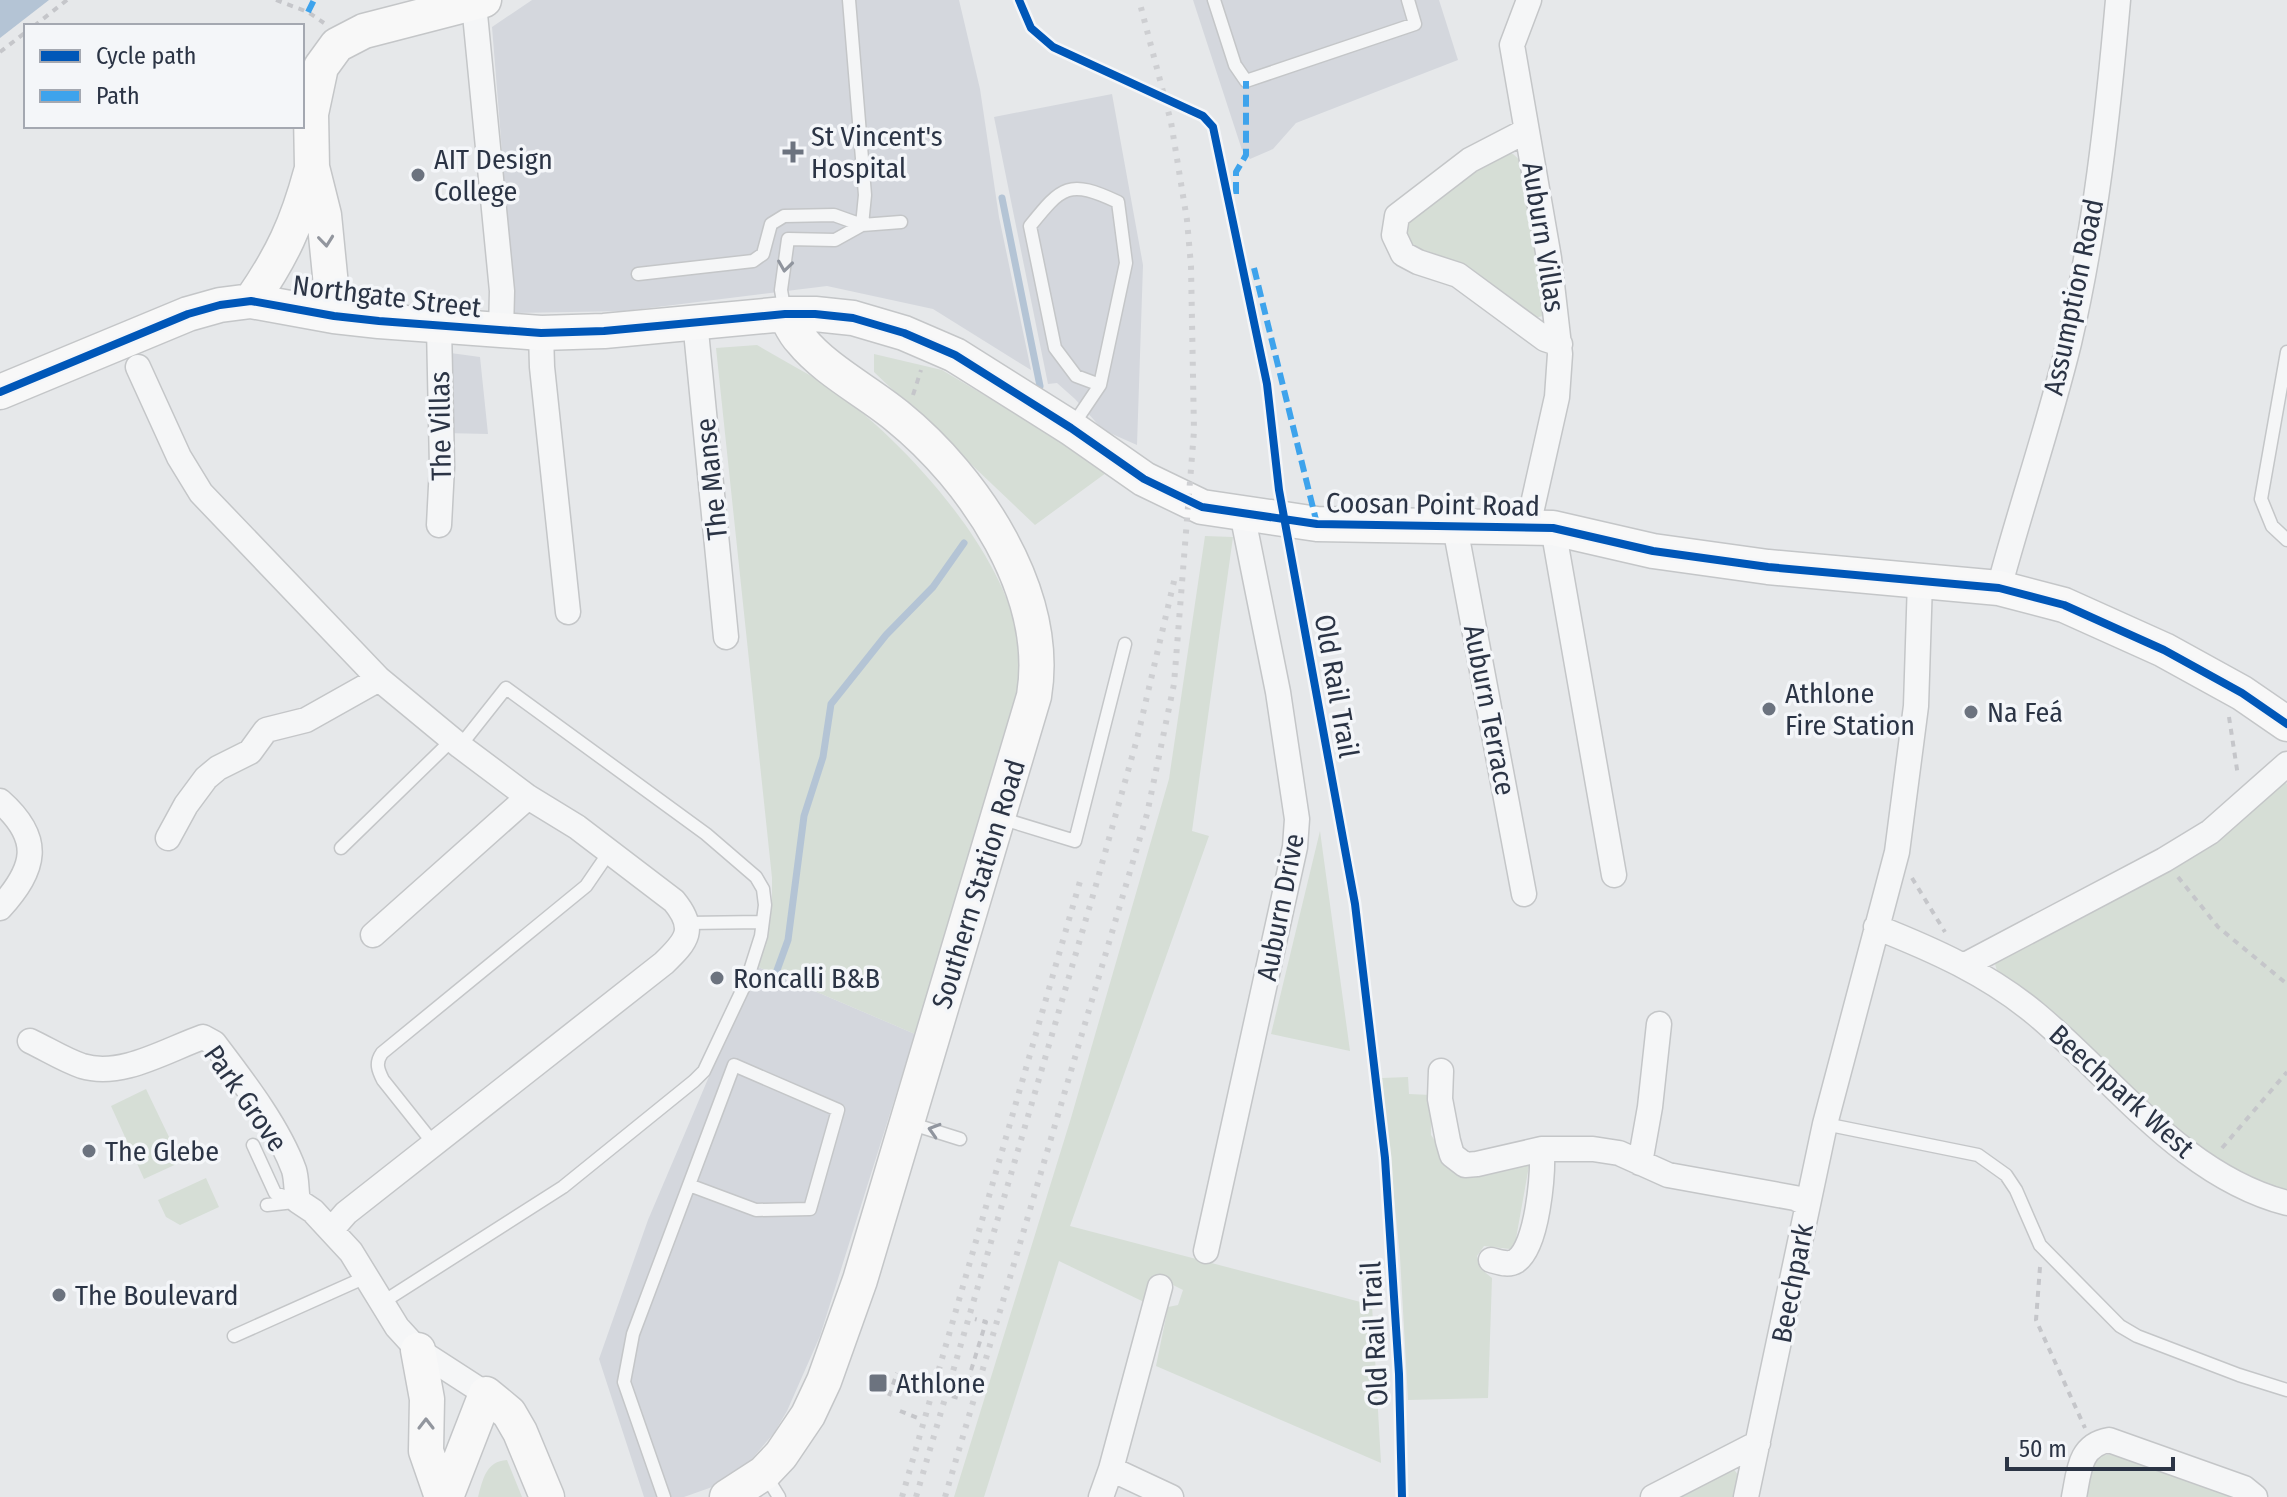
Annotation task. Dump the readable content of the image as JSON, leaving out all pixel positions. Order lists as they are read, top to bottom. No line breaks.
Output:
{"streets":{"street":["Auburn Villas","Northgate Street","Assumption Road","The Villas","The Manse","Coosan Point Road","Auburn Terrace","Southern Station Road","Auburn Drive","Beechpark West","Park Grove","Beechpark"],"cycle path":["Old Rail Trail"]},"crossings":[["Auburn Villas","Coosan Point Road"],["Northgate Street","The Villas"],["Northgate Street","The Manse"],["Northgate Street","Coosan Point Road"],["Northgate Street","Southern Station Road"],["Assumption Road","Coosan Point Road"],["Coosan Point Road","Auburn Terrace"],["Coosan Point Road","Southern Station Road"],["Coosan Point Road","Auburn Drive"]],"places":{"health":["St Vincent's Hospital"],"other":["AIT Design College","Athlone Fire Station","Na Feá","Roncalli B&B","The Glebe","The Boulevard"],"transit":["Athlone"]},"legend":["Cycle path","Path"],"scale_bar":"50 m"}
